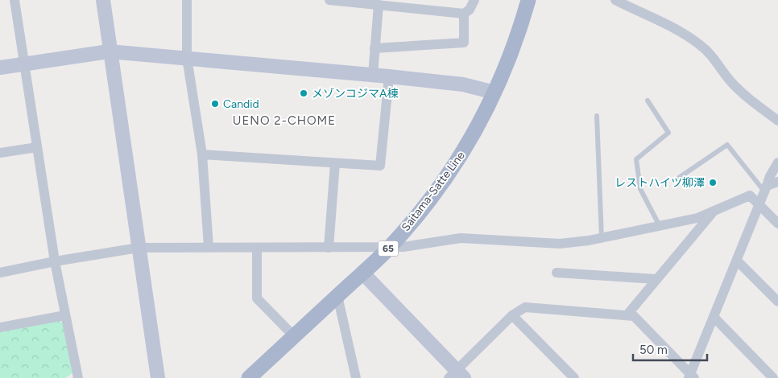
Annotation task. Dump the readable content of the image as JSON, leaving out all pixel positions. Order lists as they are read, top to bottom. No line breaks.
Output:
{"streets":{"main road":["Saitama-Satte Line","65"]},"districts":["UENO 2-CHOME"],"places":["メゾンコジマA棟","Candid","レストハイツ柳澤"],"scale_bar":"50 m"}
